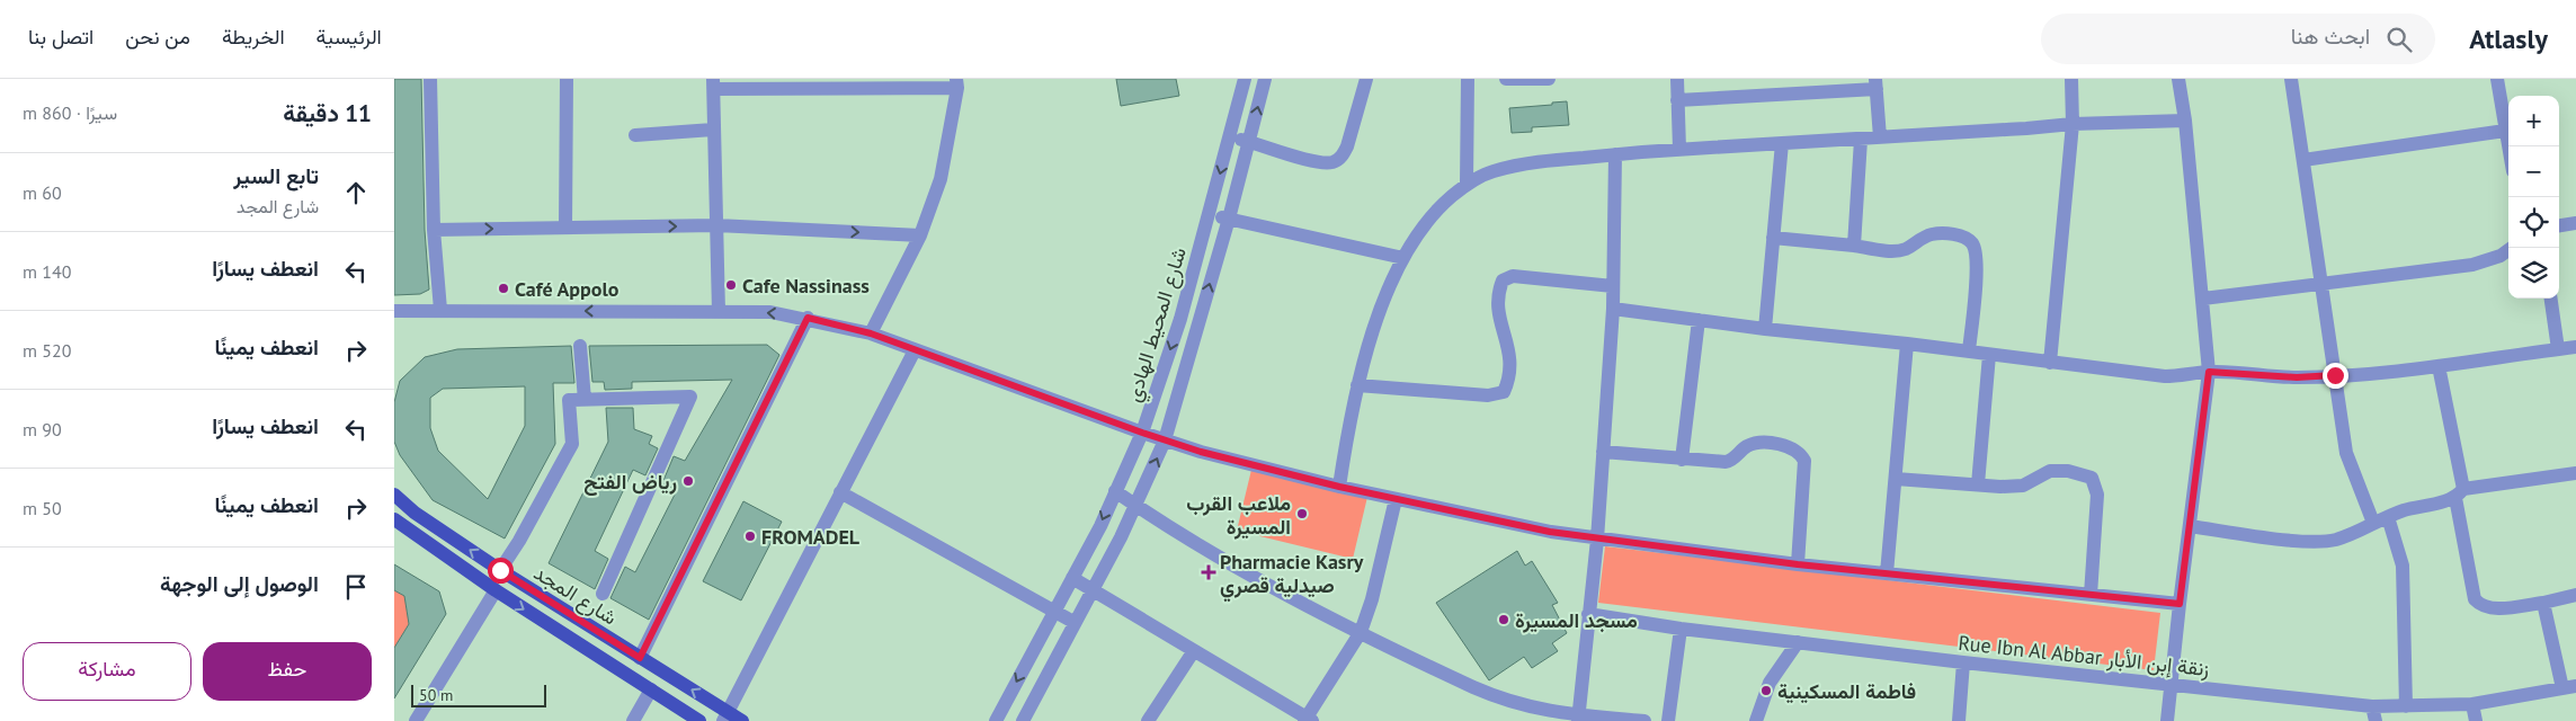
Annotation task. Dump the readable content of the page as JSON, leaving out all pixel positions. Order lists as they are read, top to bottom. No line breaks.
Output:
{"streets":{"main road":["شارع المجد"],"street":["شارع المحيط الهادي","Rue Ibn Al Abbar زنقة إبن الأبار"]},"places":{"other":["Cafe Nassinass","Café Appolo","رياض الفتح","ملاعب القرب المسيرة","FROMADEL","مسجد المسيرة","فاطمة المسكينية"],"health":["Pharmacie Kasry صيدلية قصري"]},"scale_bar":"50 m","page":{"header":"Atlasly","search":"ابحث هنا","nav":["الرئيسية","الخريطة","من نحن","اتصل بنا"],"heading":["11 دقيقة","سيرًا · 860 m"],"map_buttons":["+","−"],"list":[["تابع السير","شارع المجد","60 m"],["انعطف يسارًا","140 m"],["انعطف يمينًا","520 m"],["انعطف يسارًا","90 m"],["انعطف يمينًا","50 m"],"الوصول إلى الوجهة"],"buttons":["حفظ","مشاركة"],"scale":"50 m"}}
